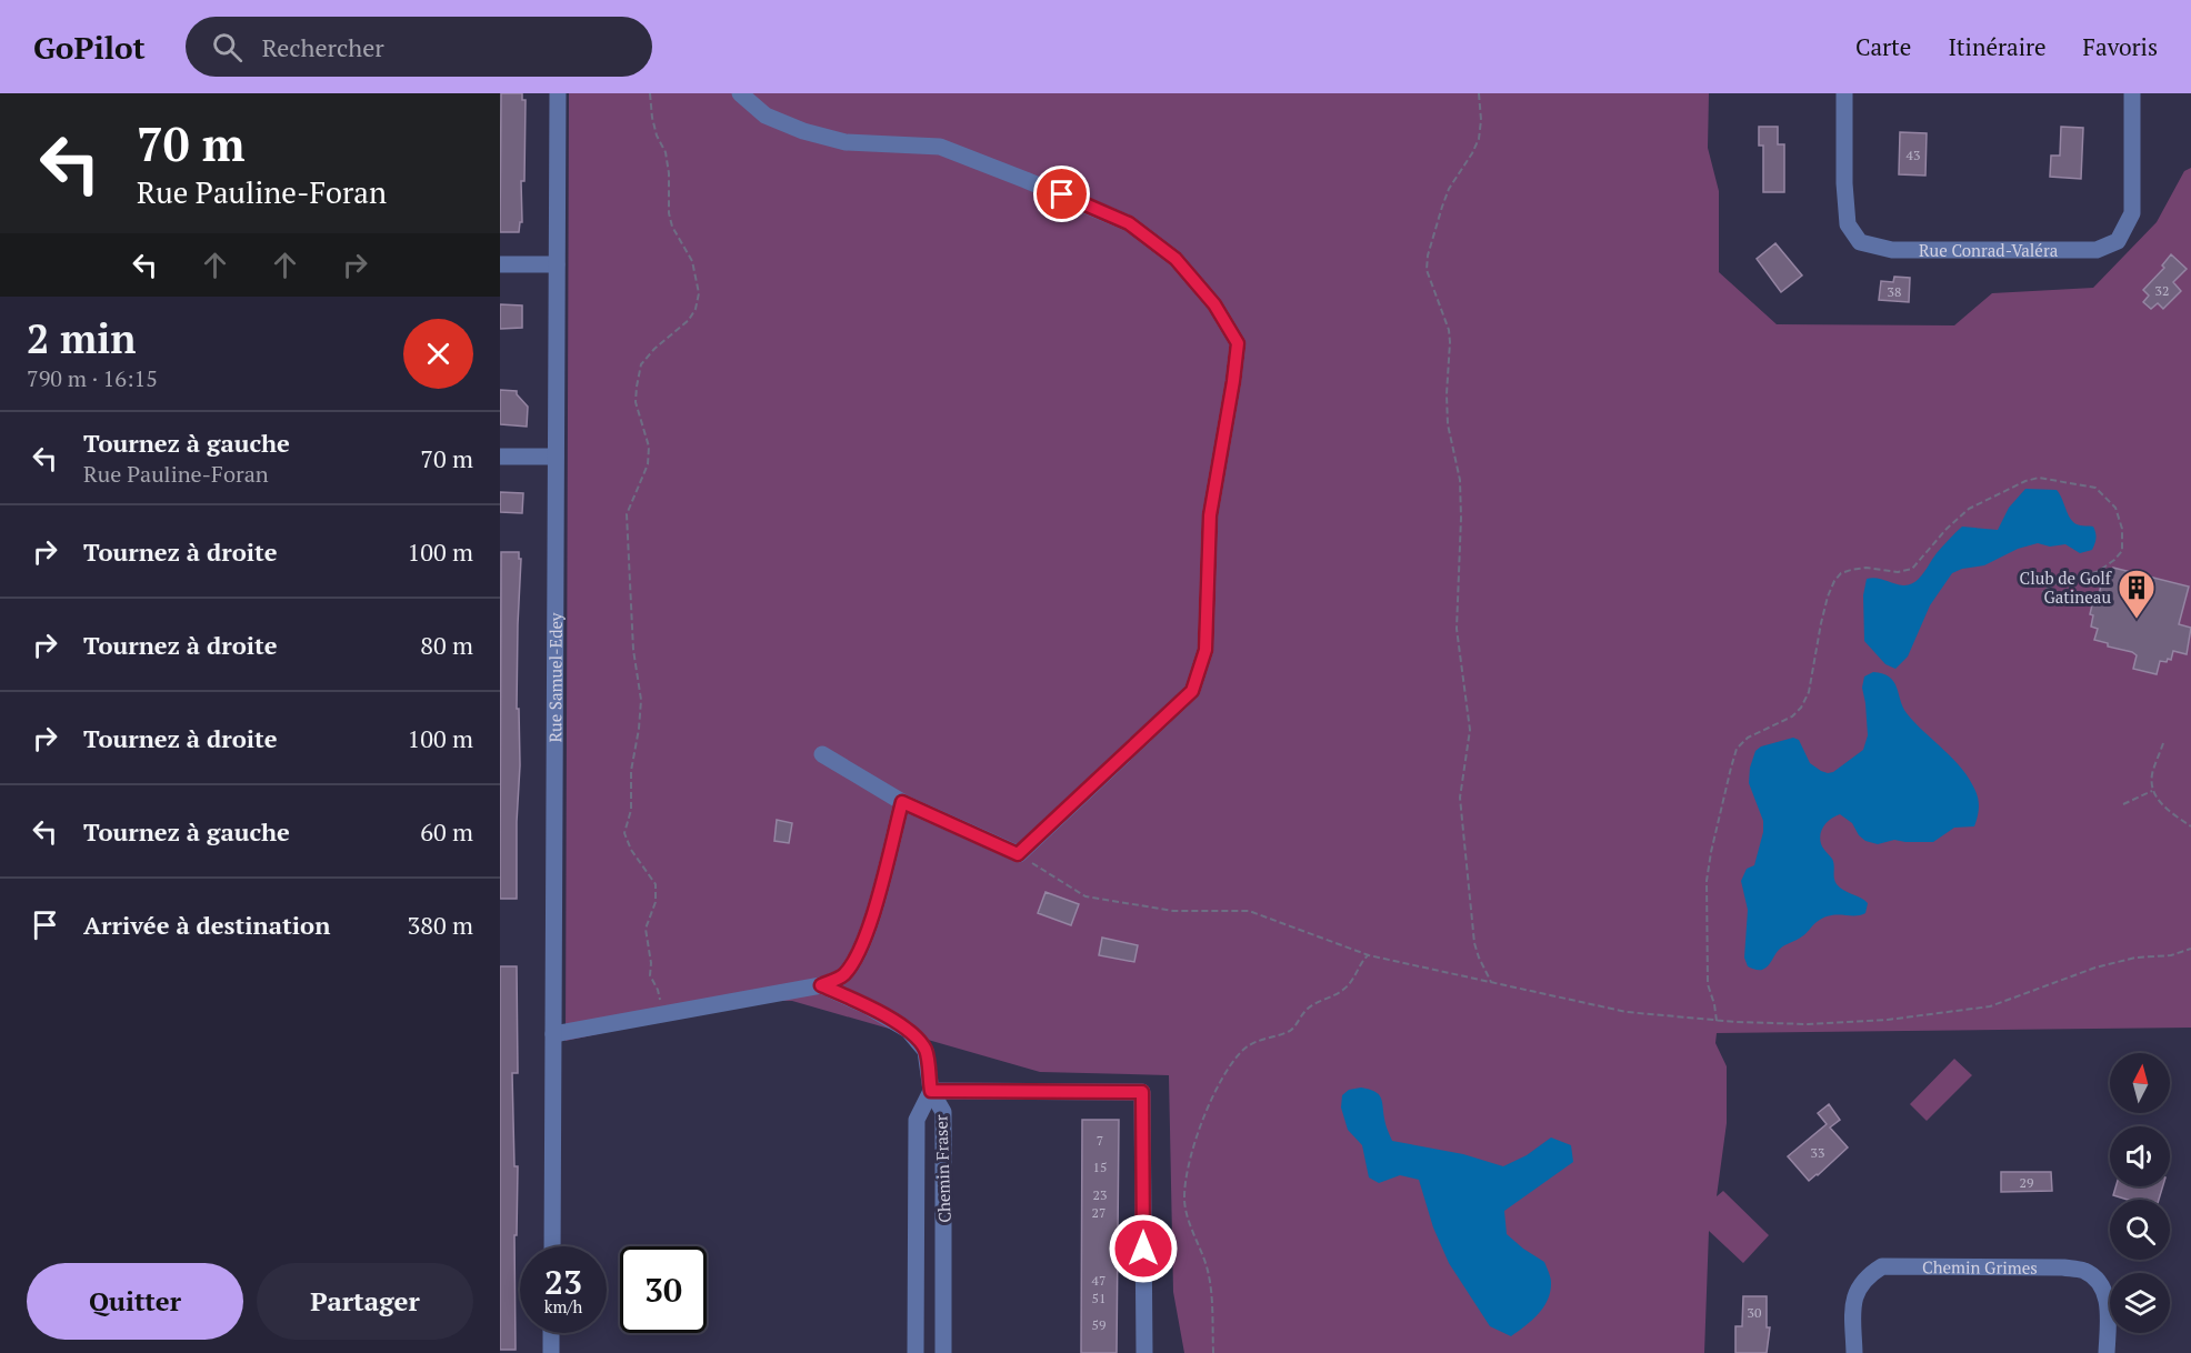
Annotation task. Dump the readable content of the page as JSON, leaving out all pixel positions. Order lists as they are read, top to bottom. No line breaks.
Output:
{"streets":{"street":["Rue Conrad-Valéra","Rue Samuel-Edey","Chemin Fraser","Chemin Grimes"]},"places":{"building":["Club de Golf Gatineau"]},"house_numbers":["43","32","38","7","33","15","29","23","27","47","51","30","59"],"north":"top","page":{"header":"GoPilot","search":"Rechercher","nav":["Carte","Itinéraire","Favoris"],"turn":["70 m","Rue Pauline-Foran"],"heading":["2 min","790 m · 16:15"],"list":[{"name":"Tournez à gauche","note":"Rue Pauline-Foran","value":"70 m"},{"name":"Tournez à droite","value":"100 m"},{"name":"Tournez à droite","value":"80 m"},{"name":"Tournez à droite","value":"100 m"},{"name":"Tournez à gauche","value":"60 m"},{"name":"Arrivée à destination","value":"380 m"}],"speed":"23 km/h","limit":"30","buttons":["Quitter","Partager"]}}
